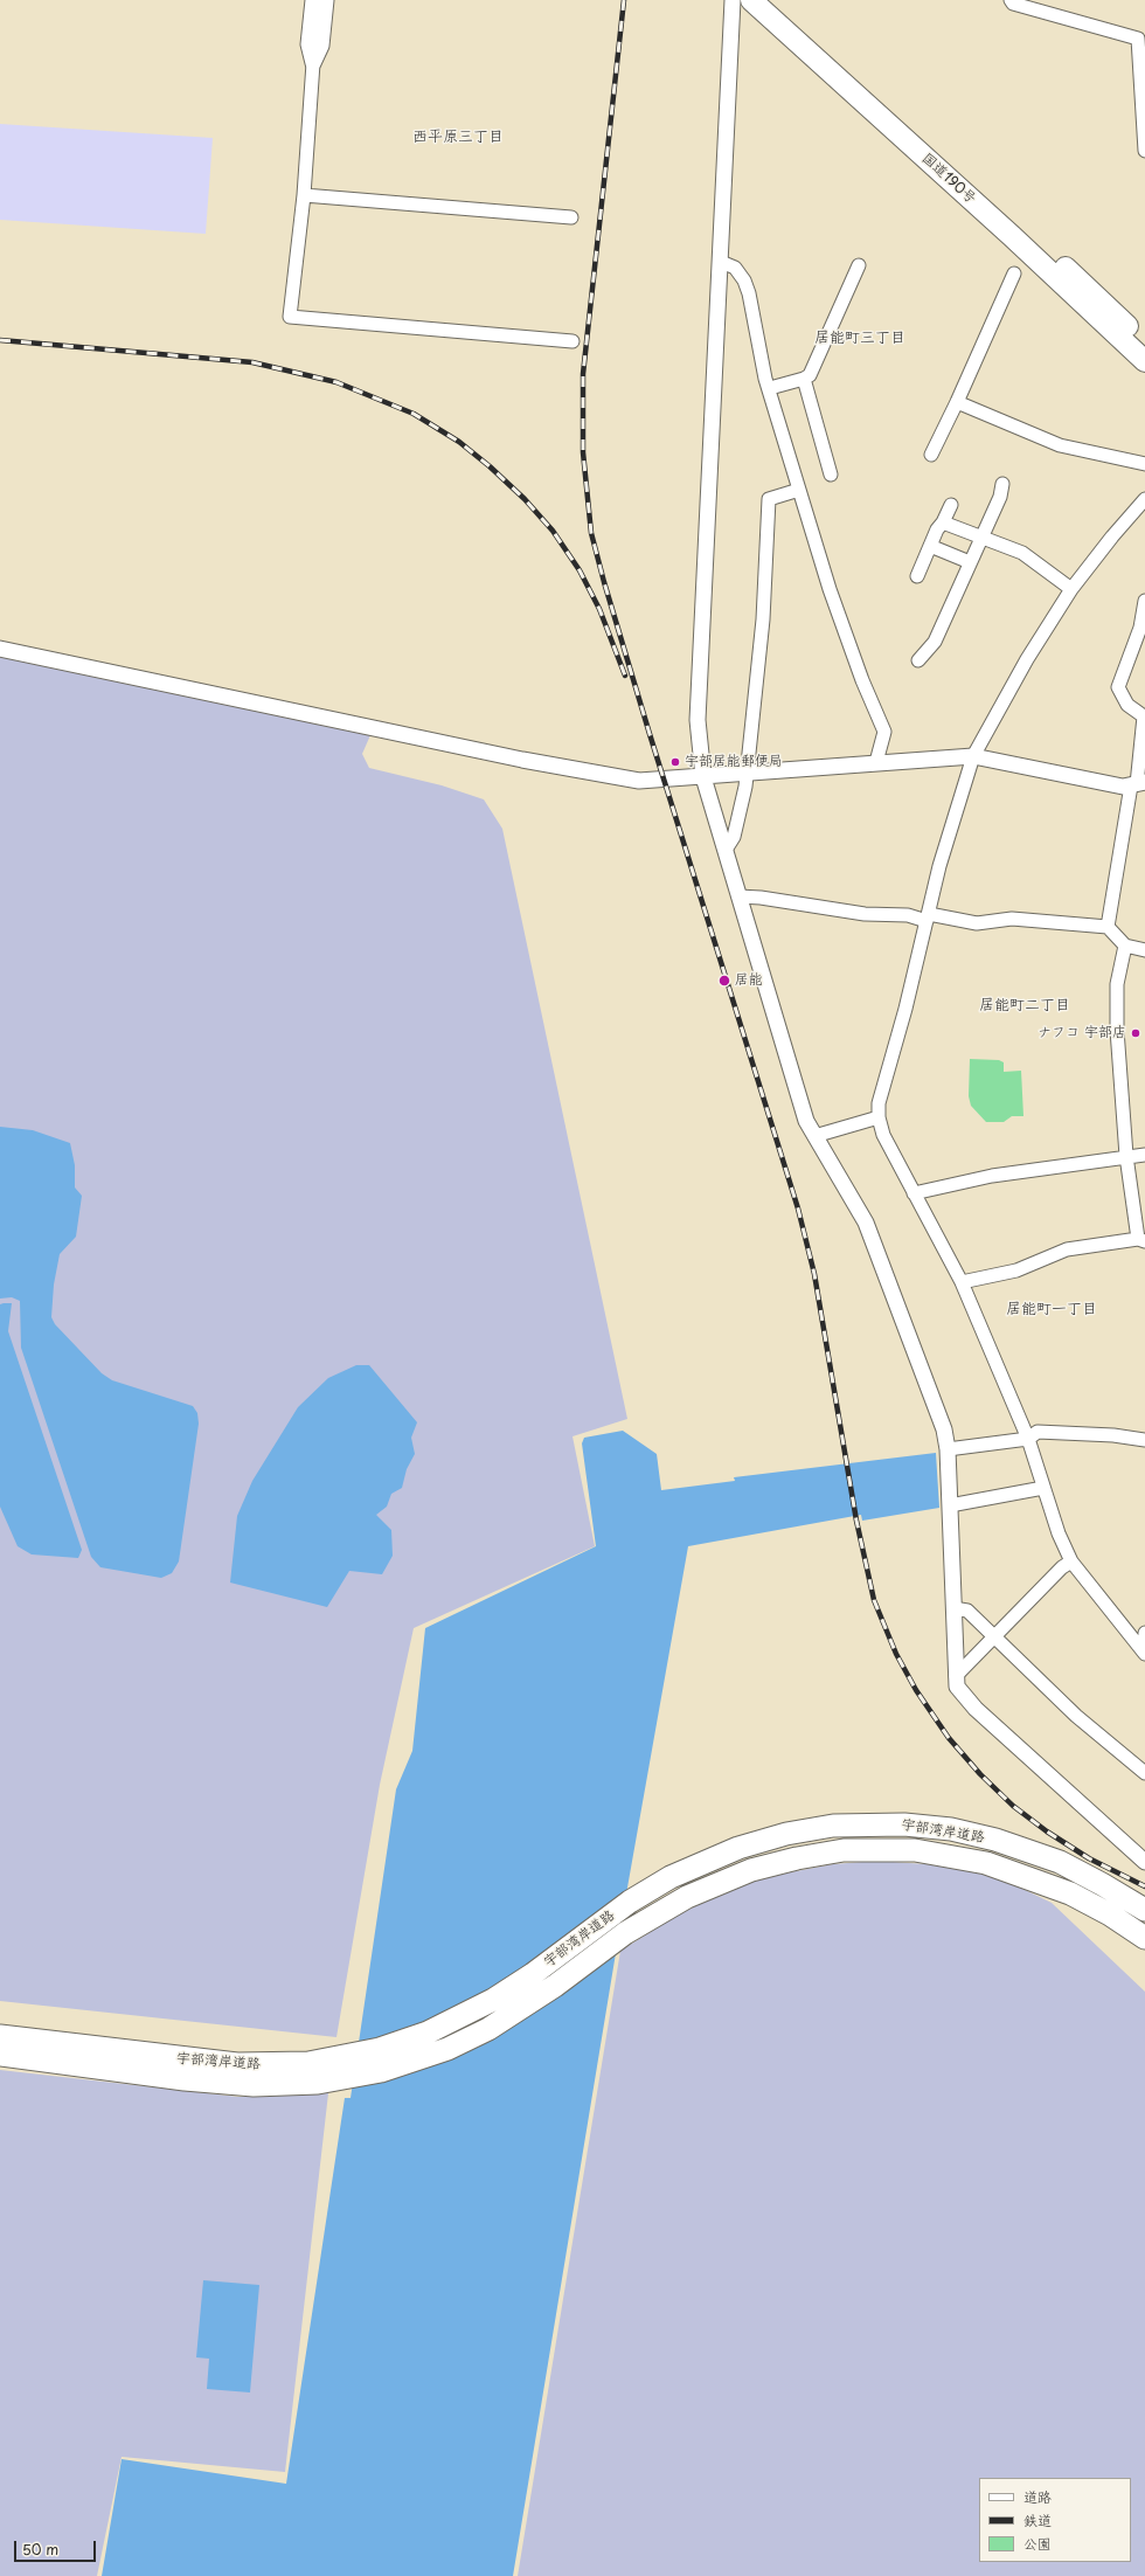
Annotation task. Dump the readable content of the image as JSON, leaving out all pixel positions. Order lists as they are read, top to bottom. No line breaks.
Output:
{"streets":{"highway":["国道190号","宇部湾岸道路"]},"districts":["西平原三丁目","居能町三丁目","居能町二丁目","居能町一丁目"],"places":["宇部居能郵便局","居能","ナフコ 宇部店"],"legend":["道路","鉄道","公園"],"scale_bar":"50 m"}
